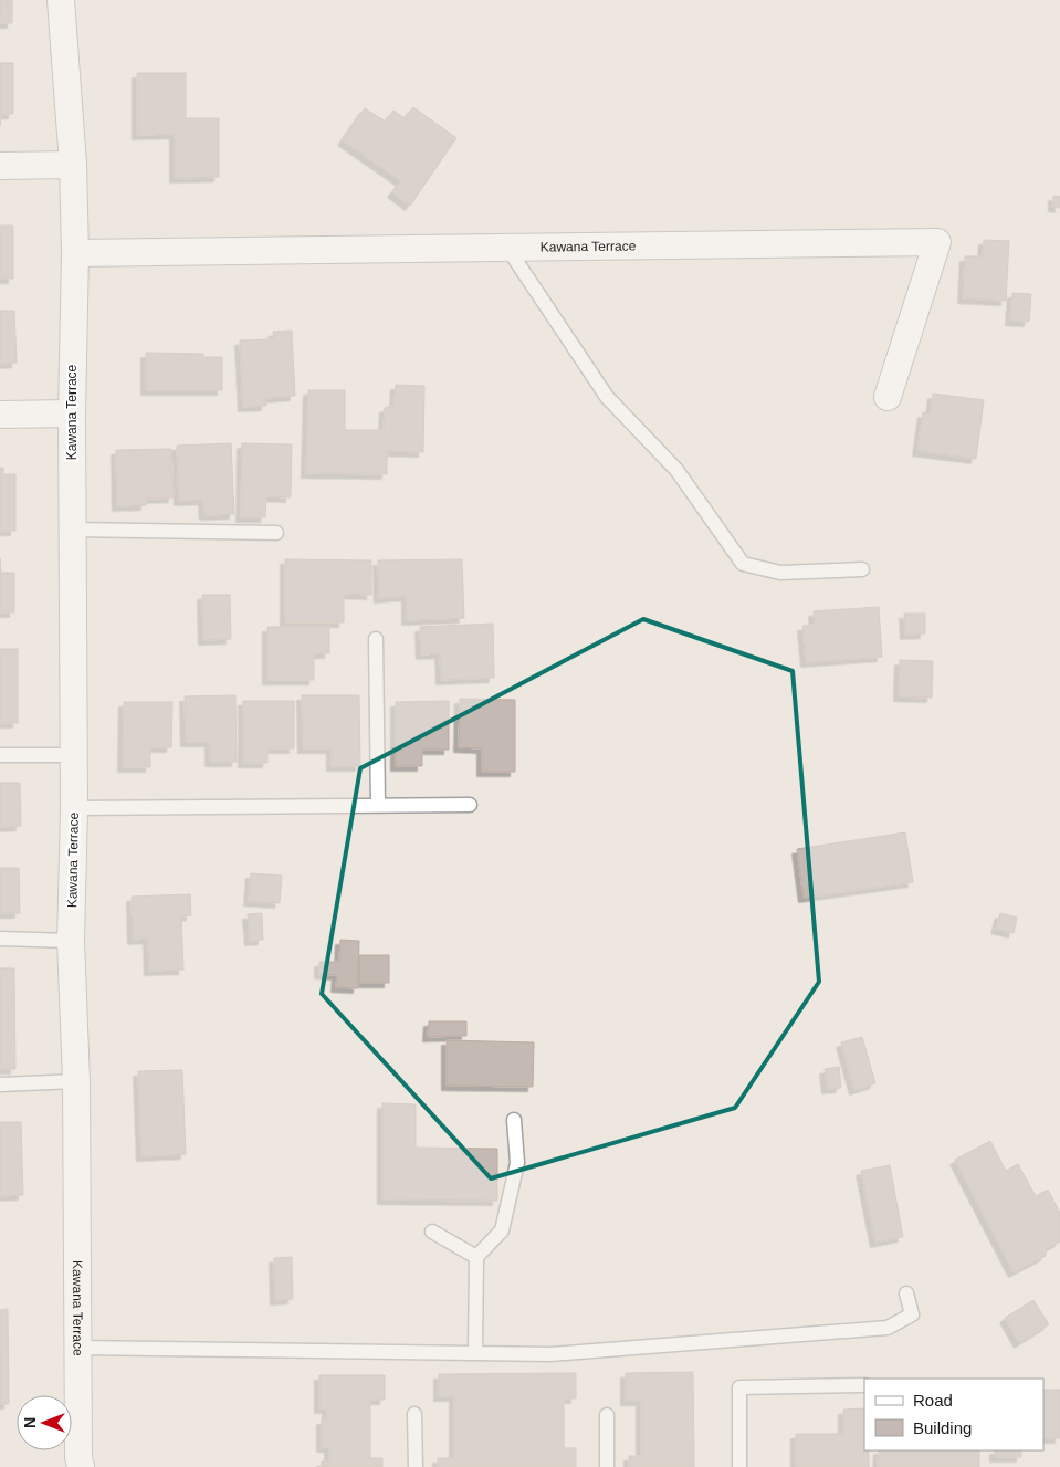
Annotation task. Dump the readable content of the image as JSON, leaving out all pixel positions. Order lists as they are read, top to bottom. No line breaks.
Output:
{"streets":{"street":["Kawana Terrace"]},"legend":["Road","Building"],"north":"left"}
